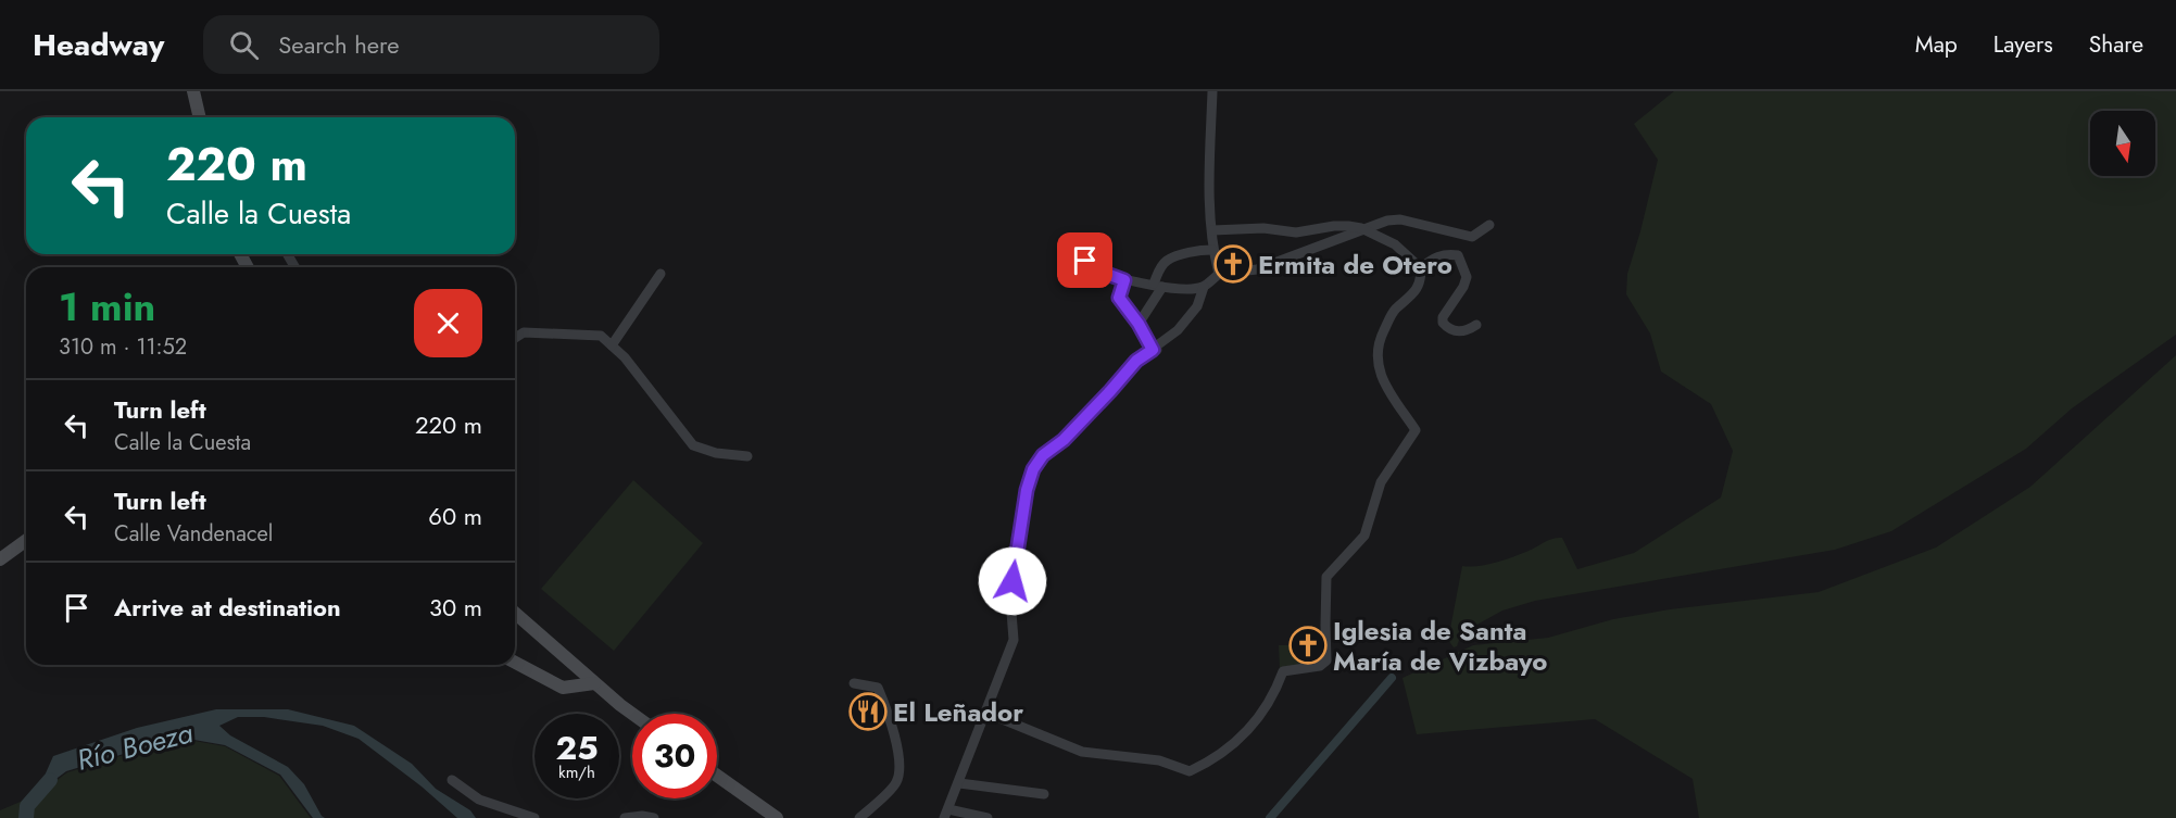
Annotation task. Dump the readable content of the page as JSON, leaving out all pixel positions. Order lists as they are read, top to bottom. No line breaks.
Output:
{"water":["Río Boeza"],"places":{"church":["Ermita de Otero","Iglesia de Santa María de Vizbayo"],"restaurant":["El Leñador"]},"north":"bottom","page":{"header":"Headway","search":"Search here","nav":["Map","Layers","Share"],"turn":["220 m","Calle la Cuesta"],"heading":["1 min","310 m · 11:52"],"list":[{"name":"Turn left","note":"Calle la Cuesta","value":"220 m"},{"name":"Turn left","note":"Calle Vandenacel","value":"60 m"},{"name":"Arrive at destination","value":"30 m"}],"speed":"25 km/h","limit":"30"}}
